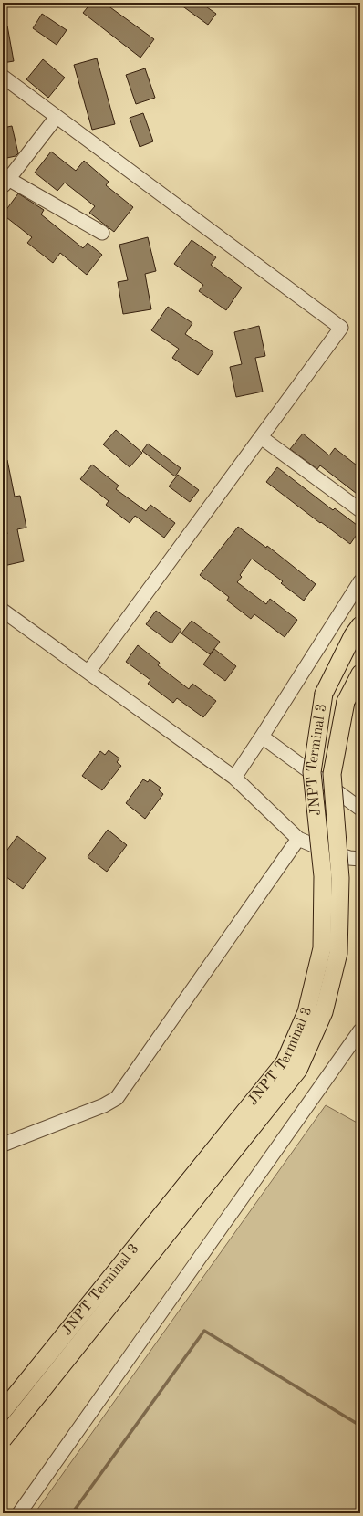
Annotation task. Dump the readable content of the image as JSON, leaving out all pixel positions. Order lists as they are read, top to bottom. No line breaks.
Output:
{"streets":{"main road":["JNPT Terminal 3"]}}
